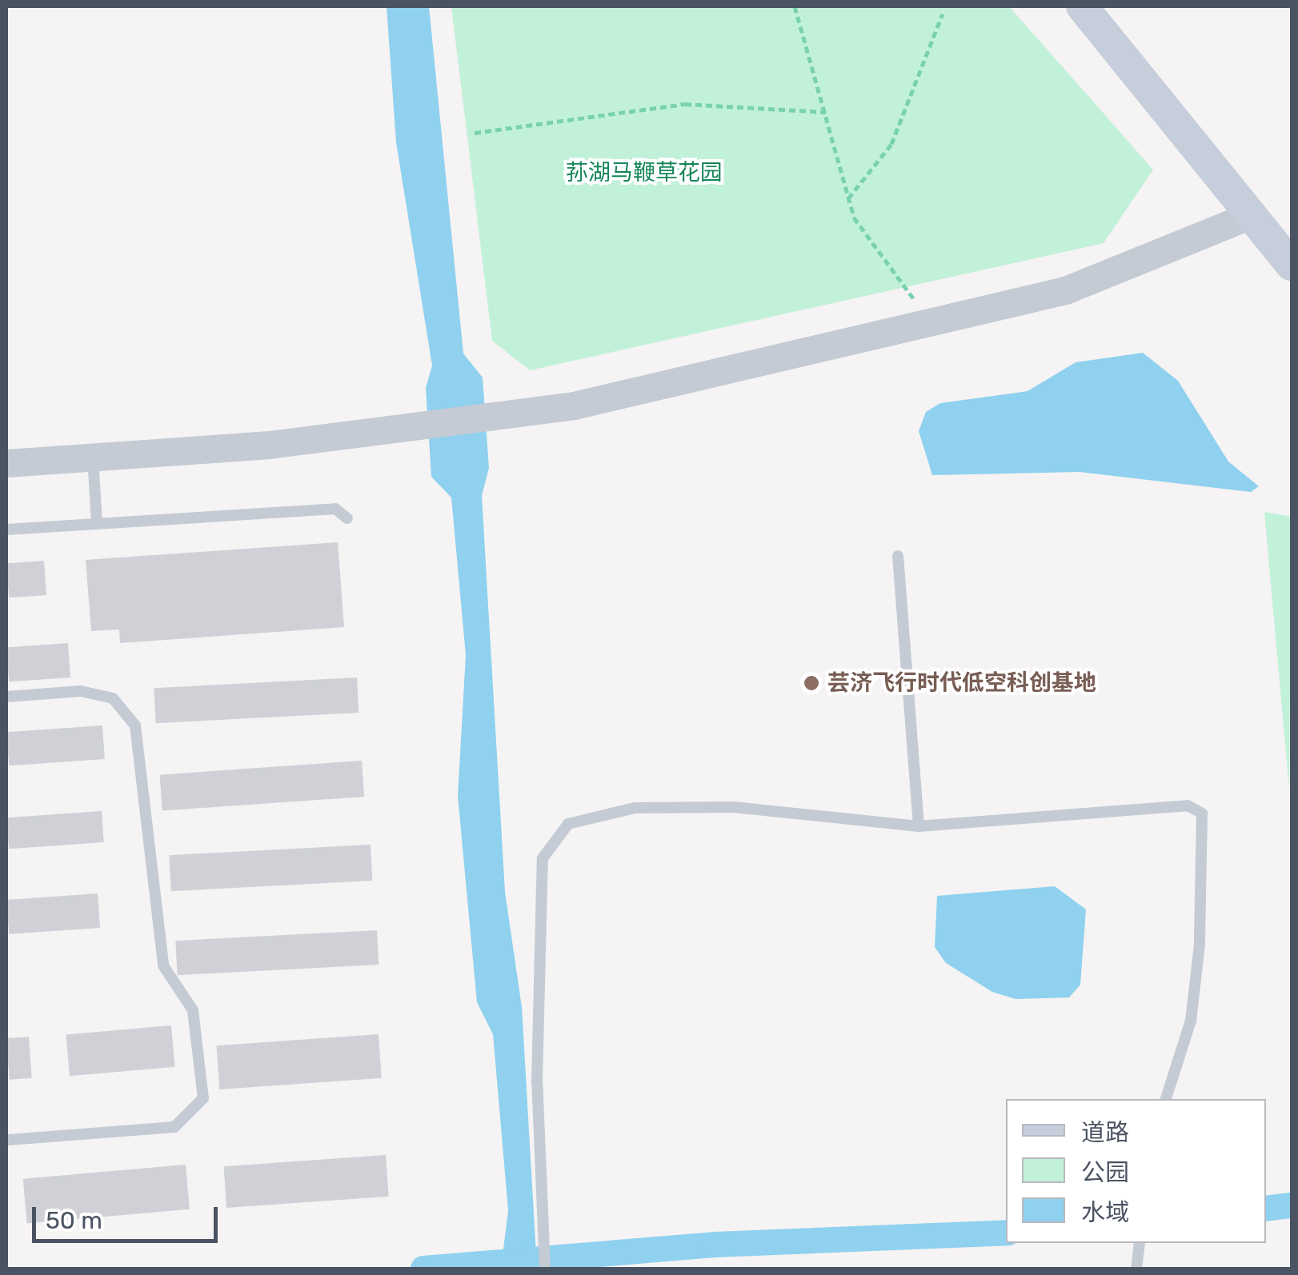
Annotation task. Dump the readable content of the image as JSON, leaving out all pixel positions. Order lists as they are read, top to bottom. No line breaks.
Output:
{"parks":["荪湖马鞭草花园"],"places":["芸济飞行时代低空科创基地"],"legend":["道路","公园","水域"],"scale_bar":"50 m"}
